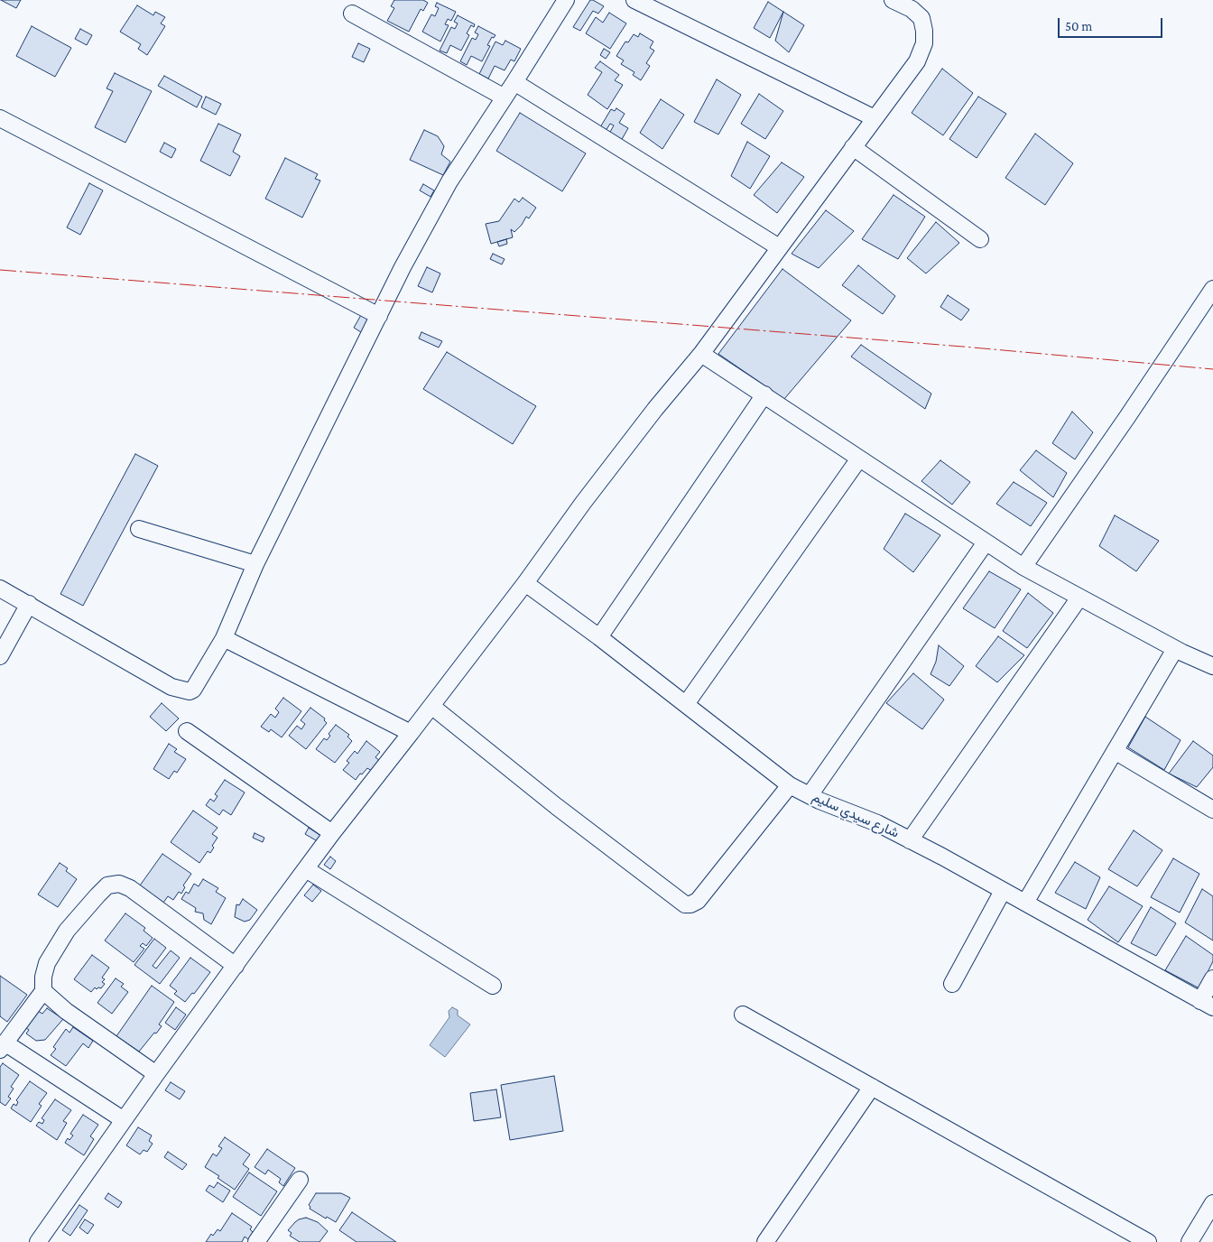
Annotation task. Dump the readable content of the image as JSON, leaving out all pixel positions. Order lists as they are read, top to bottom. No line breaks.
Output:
{"streets":{"street":["شارع سيدي سليم"]},"scale_bar":"50 m"}
